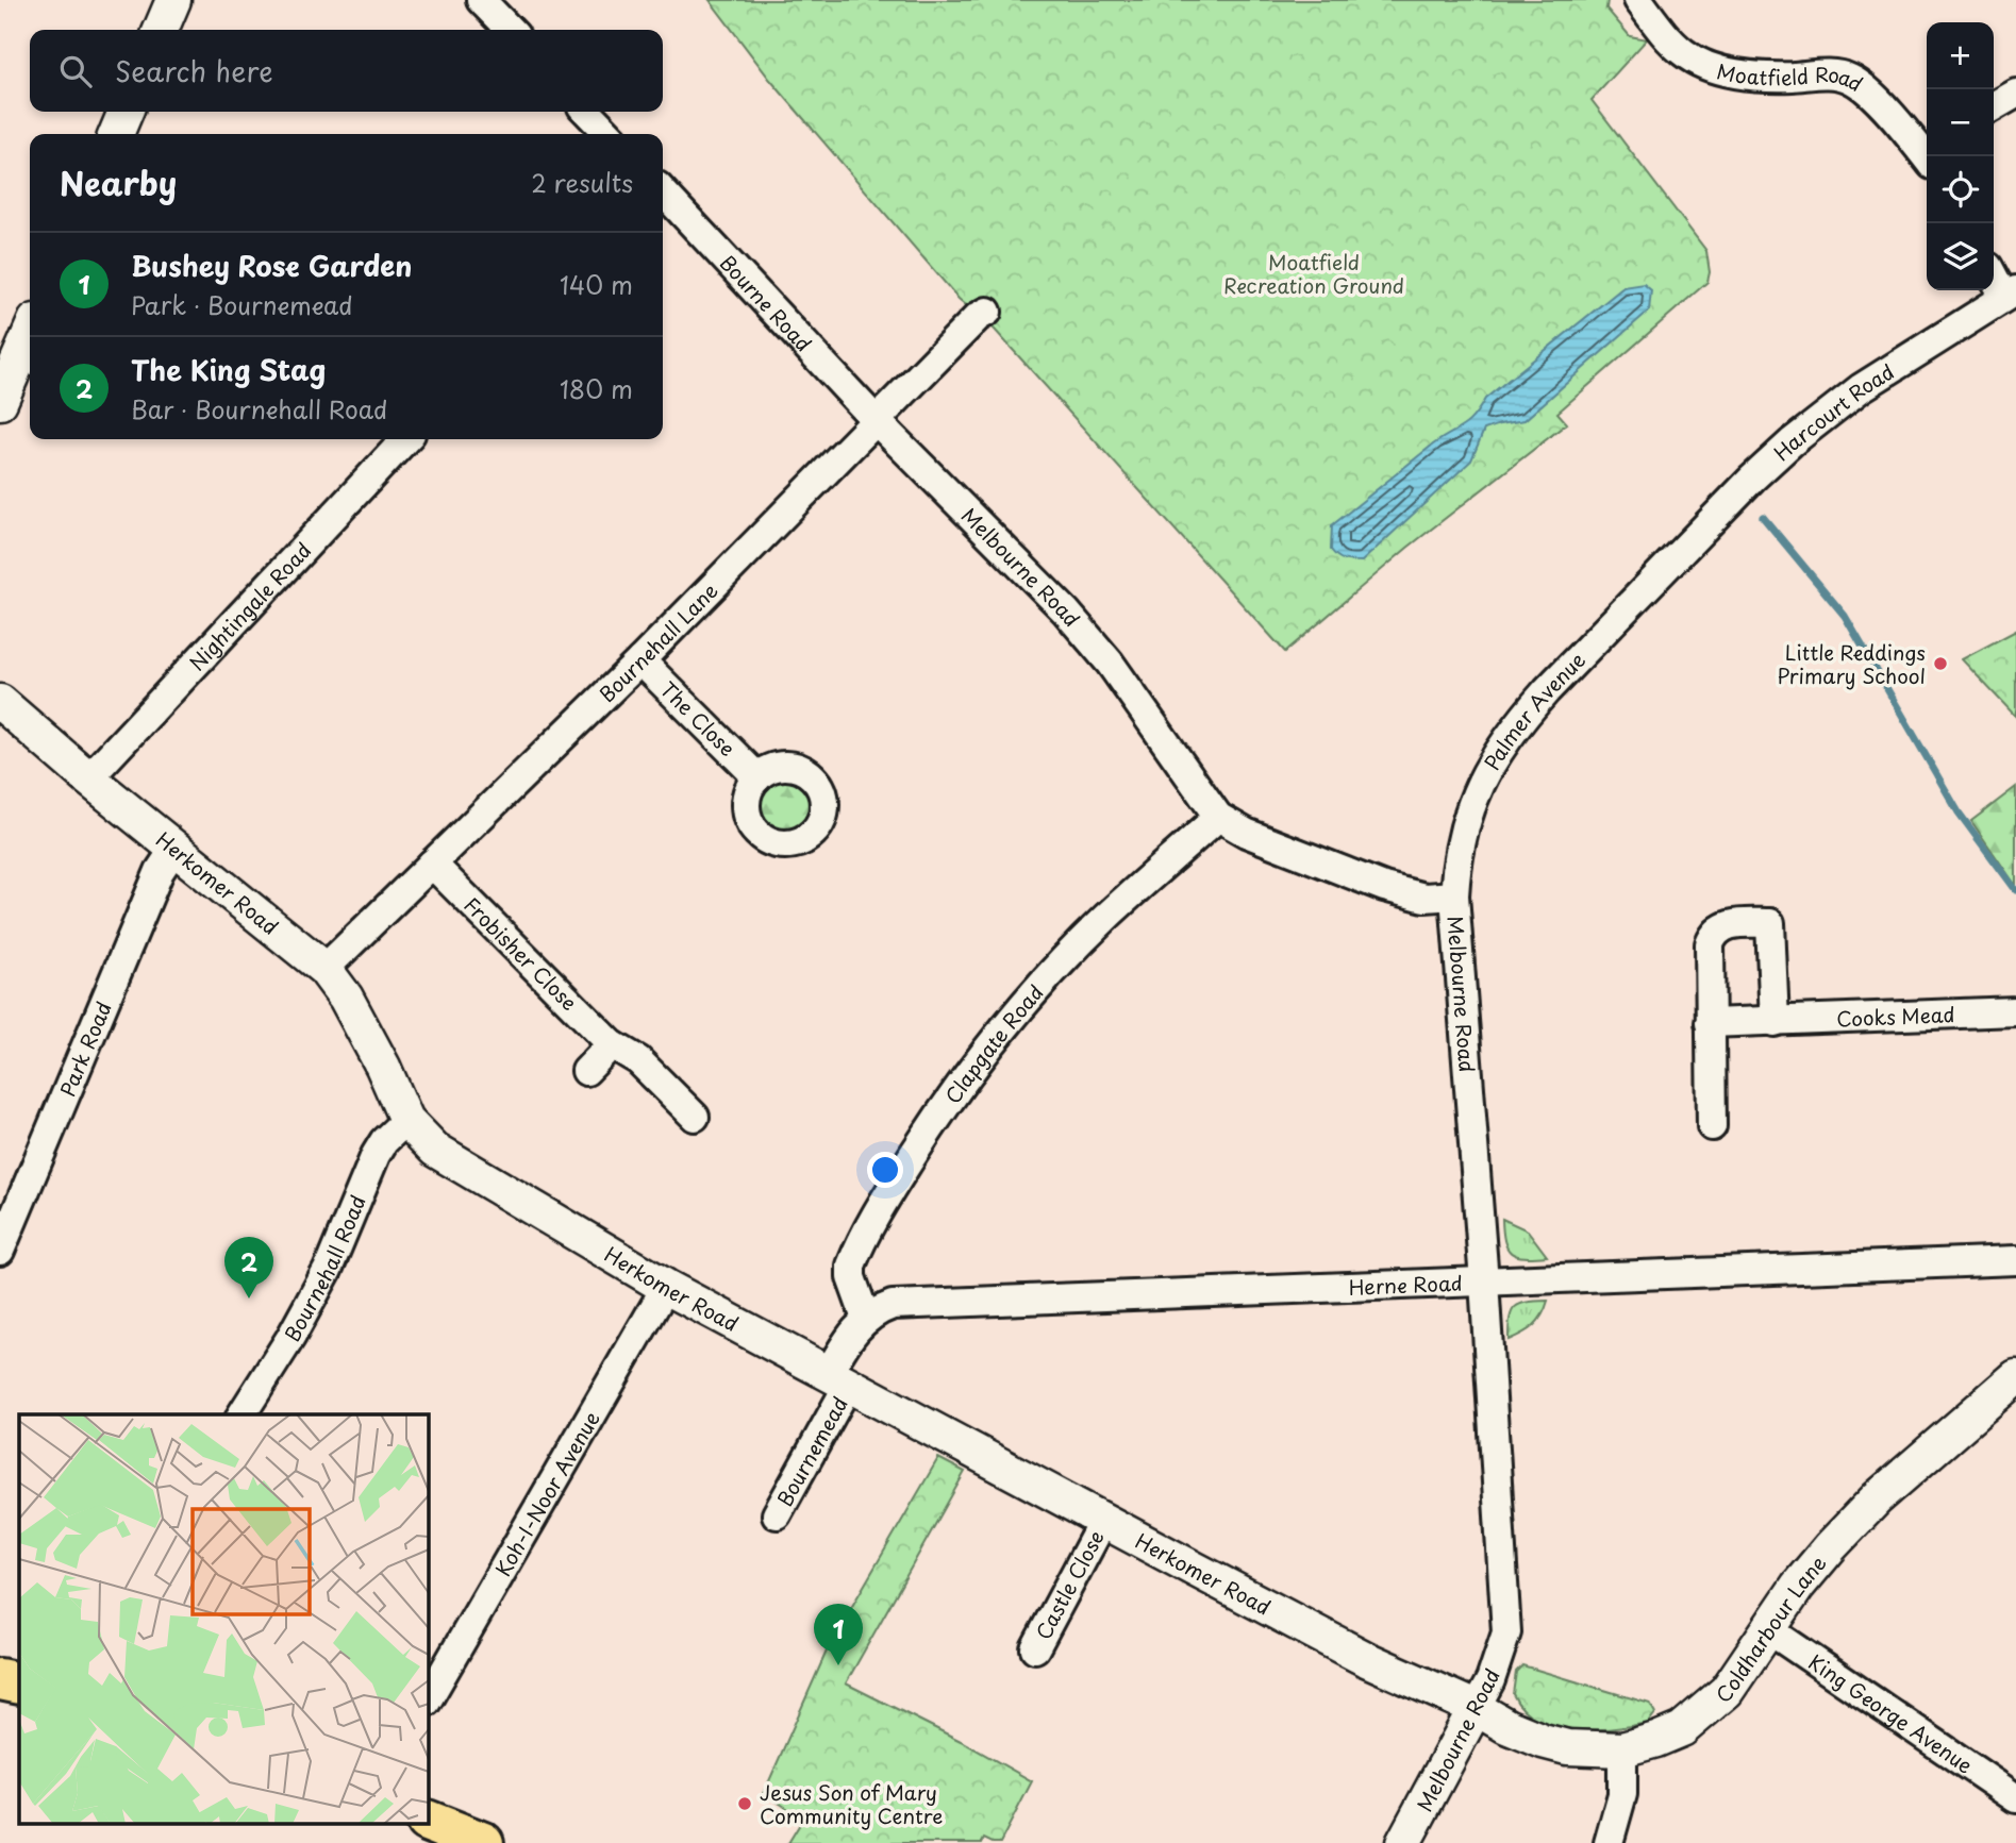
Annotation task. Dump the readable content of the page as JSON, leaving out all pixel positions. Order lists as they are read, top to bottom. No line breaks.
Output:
{"streets":{"street":["Moatfield Road","Bourne Road","Harcourt Road","Melbourne Road","Nightingale Road","Bournehall Lane","Palmer Avenue","The Close","Herkomer Road","Frobisher Close","Cooks Mead","Clapgate Road","Park Road","Bournehall Road","Herne Road","Bournemead","Koh-I-Noor Avenue","Castle Close","Coldharbour Lane","King George Avenue"]},"crossings":[["Bourne Road","Melbourne Road"],["Bourne Road","Bournehall Lane"],["Harcourt Road","Palmer Avenue"],["Melbourne Road","Bournehall Lane"],["Melbourne Road","Palmer Avenue"],["Melbourne Road","Herkomer Road"],["Melbourne Road","Clapgate Road"],["Melbourne Road","Herne Road"],["Melbourne Road","Coldharbour Lane"],["Nightingale Road","Herkomer Road"],["Bournehall Lane","The Close"],["Bournehall Lane","Herkomer Road"],["Bournehall Lane","Frobisher Close"],["Herkomer Road","Park Road"],["Herkomer Road","Bournehall Road"],["Herkomer Road","Herne Road"],["Herkomer Road","Bournemead"],["Herkomer Road","Koh-I-Noor Avenue"],["Herkomer Road","Castle Close"],["Herkomer Road","Coldharbour Lane"],["Clapgate Road","Herne Road"],["Herne Road","Bournemead"],["Coldharbour Lane","King George Avenue"]],"parks":["Moatfield Recreation Ground"],"places":["Little Reddings Primary School","Jesus Son of Mary Community Centre"],"page":{"map_buttons":["+","−"],"search":"Search here","heading":["Nearby","2 results"],"list":[{"mark":"1","name":"Bushey Rose Garden","note":"Park · Bournemead","value":"140 m"},{"mark":"2","name":"The King Stag","note":"Bar · Bournehall Road","value":"180 m"}],"pins":["2","1"]}}
